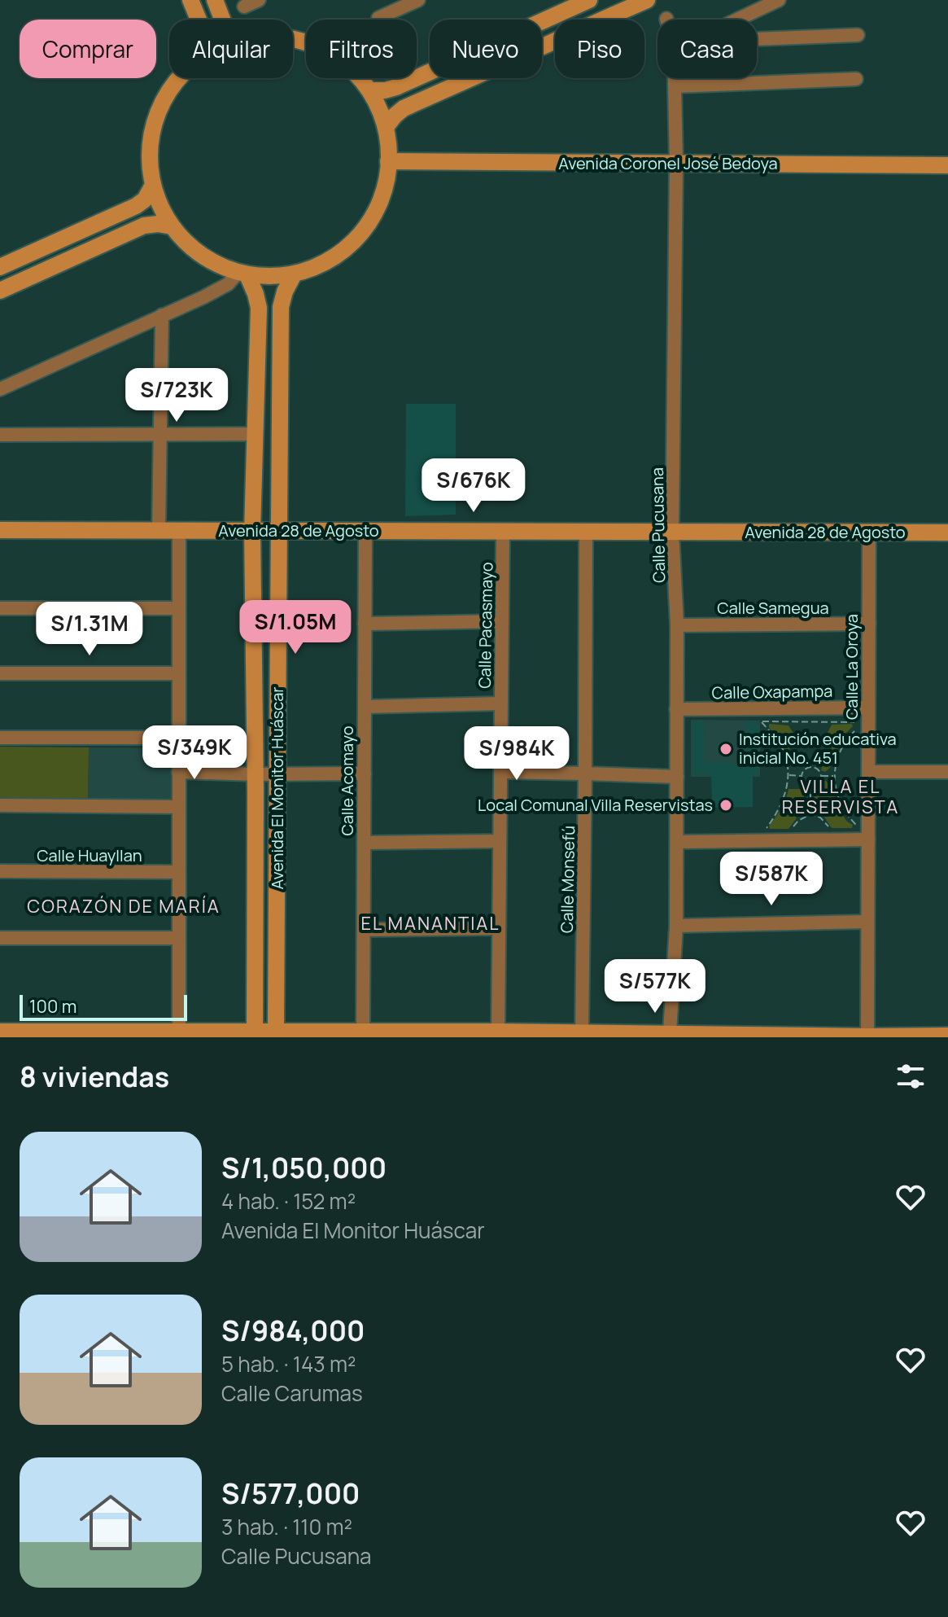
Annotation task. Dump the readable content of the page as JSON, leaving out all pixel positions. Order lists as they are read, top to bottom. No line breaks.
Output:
{"streets":{"street":["Avenida Coronel José Bedoya","Calle Pucusana","Avenida 28 de Agosto","Calle Samegua","Calle Pacasmayo","Calle La Oroya","Calle Oxapampa","Calle Acomayo","Avenida El Monitor Huáscar","Calle Huayllan","Calle Monsefú"]},"crossings":[["Avenida Coronel José Bedoya","Calle Pucusana"],["Calle Pucusana","Avenida 28 de Agosto"],["Calle Pucusana","Calle Samegua"],["Calle Pucusana","Calle Oxapampa"],["Avenida 28 de Agosto","Calle Pacasmayo"],["Avenida 28 de Agosto","Calle La Oroya"],["Avenida 28 de Agosto","Calle Acomayo"],["Avenida 28 de Agosto","Avenida El Monitor Huáscar"],["Avenida 28 de Agosto","Calle Monsefú"],["Calle Samegua","Calle La Oroya"],["Calle La Oroya","Calle Oxapampa"]],"districts":["VILLA EL RESERVISTA","CORAZÓN DE MARÍA","EL MANANTIAL"],"places":["Institución educativa inicial No. 451","Local Comunal Villa Reservistas"],"scale_bar":"100 m","page":{"chip":["Comprar","Alquilar","Filtros","Nuevo","Piso","Casa"],"price":["S/723K","S/676K","S/1.05M","S/1.31M","S/349K","S/984K","S/587K","S/577K"],"scale":"100 m","heading":"8 viviendas","list":[{"name":"S/1,050,000","note":"4 hab. · 152 m² · Avenida El Monitor Huáscar"},{"name":"S/984,000","note":"5 hab. · 143 m² · Calle Carumas"},{"name":"S/577,000","note":"3 hab. · 110 m² · Calle Pucusana"}]}}
